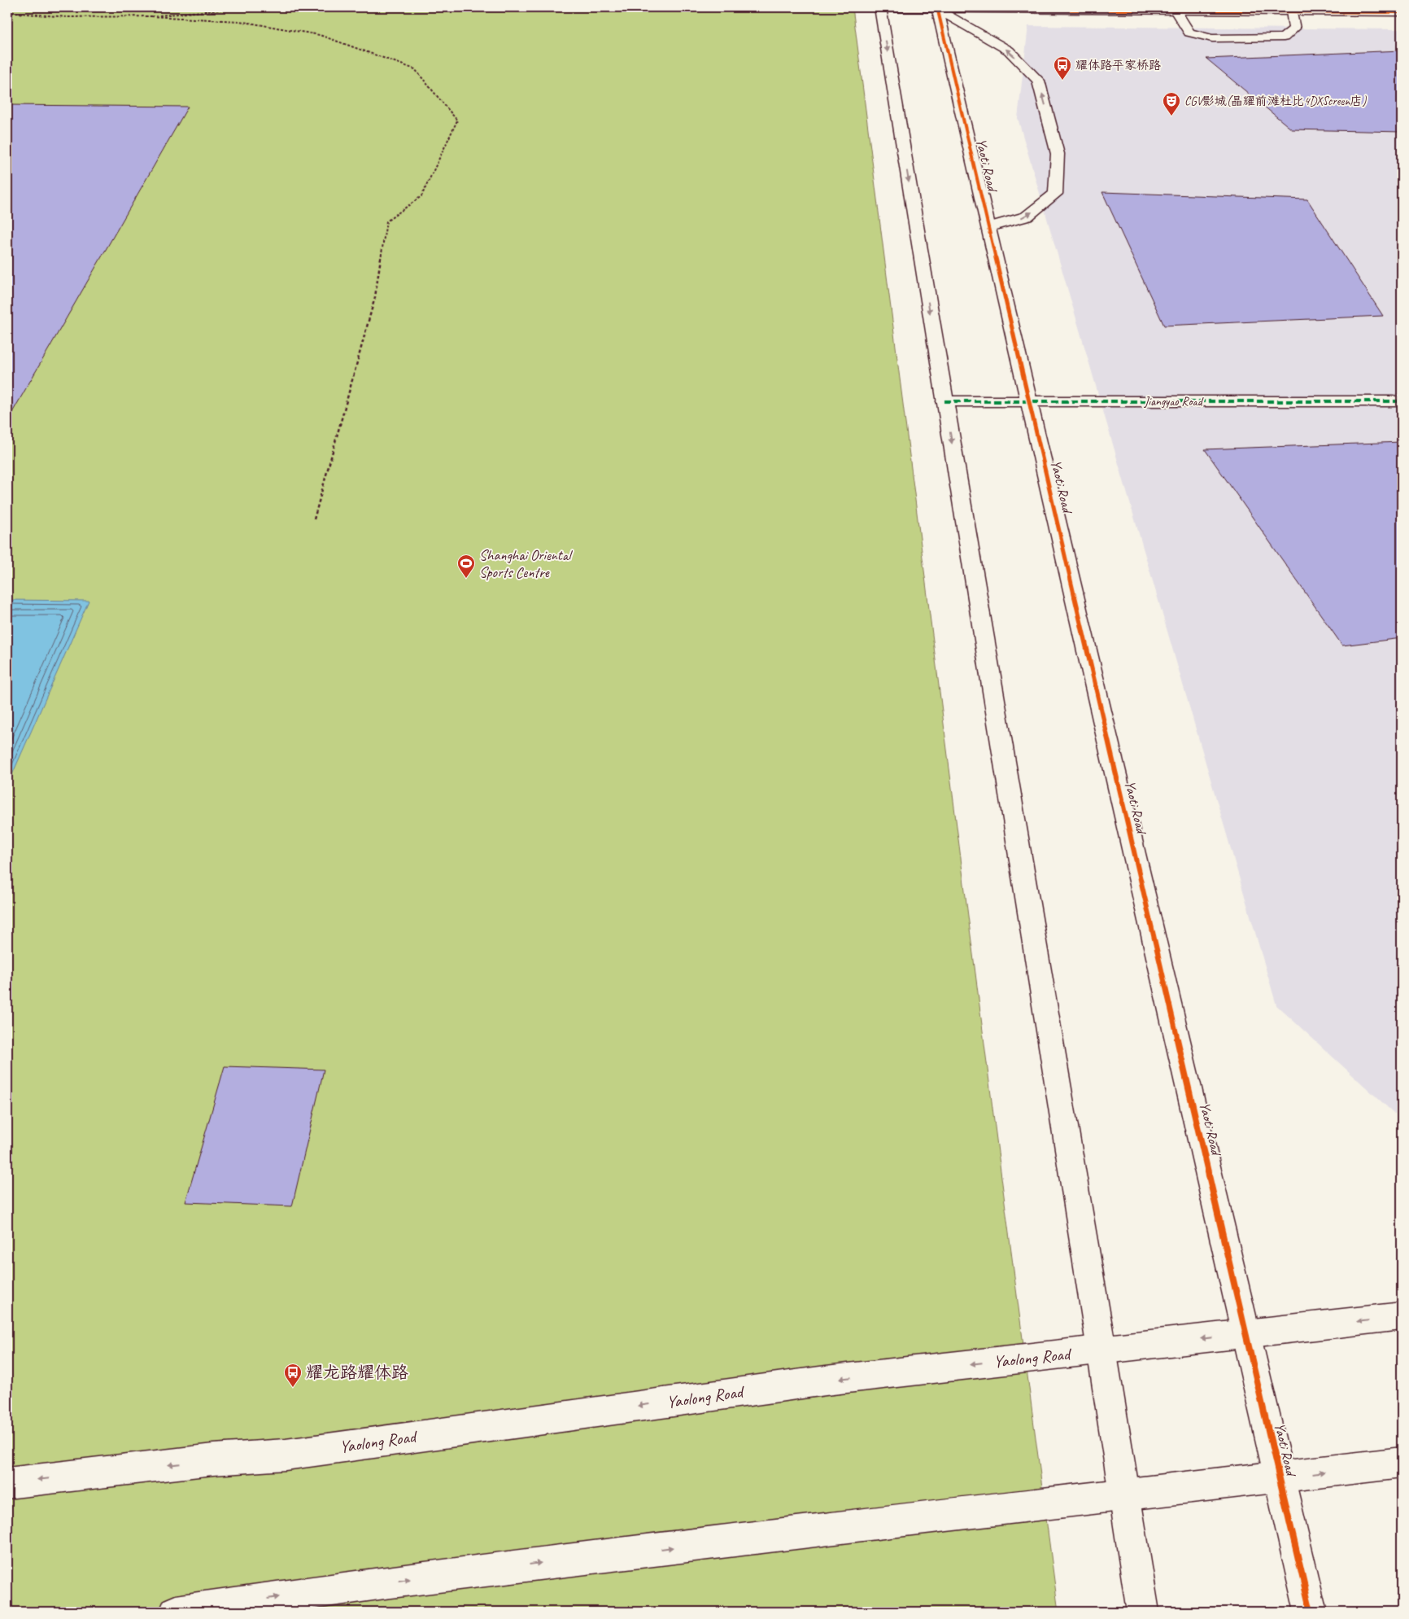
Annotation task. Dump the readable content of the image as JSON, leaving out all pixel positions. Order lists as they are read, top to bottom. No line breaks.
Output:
{"streets":{"street":["Yaoti Road","Jiangyao Road","Yaolong Road"]},"crossings":[["Yaoti Road","Jiangyao Road"],["Yaoti Road","Yaolong Road"]],"places":{"bus stop":["耀体路平家桥路","耀龙路耀体路"],"theatre":["CGV影城(晶耀前滩杜比4DXScreen店)"],"sports":["Shanghai Oriental Sports Centre"]}}
